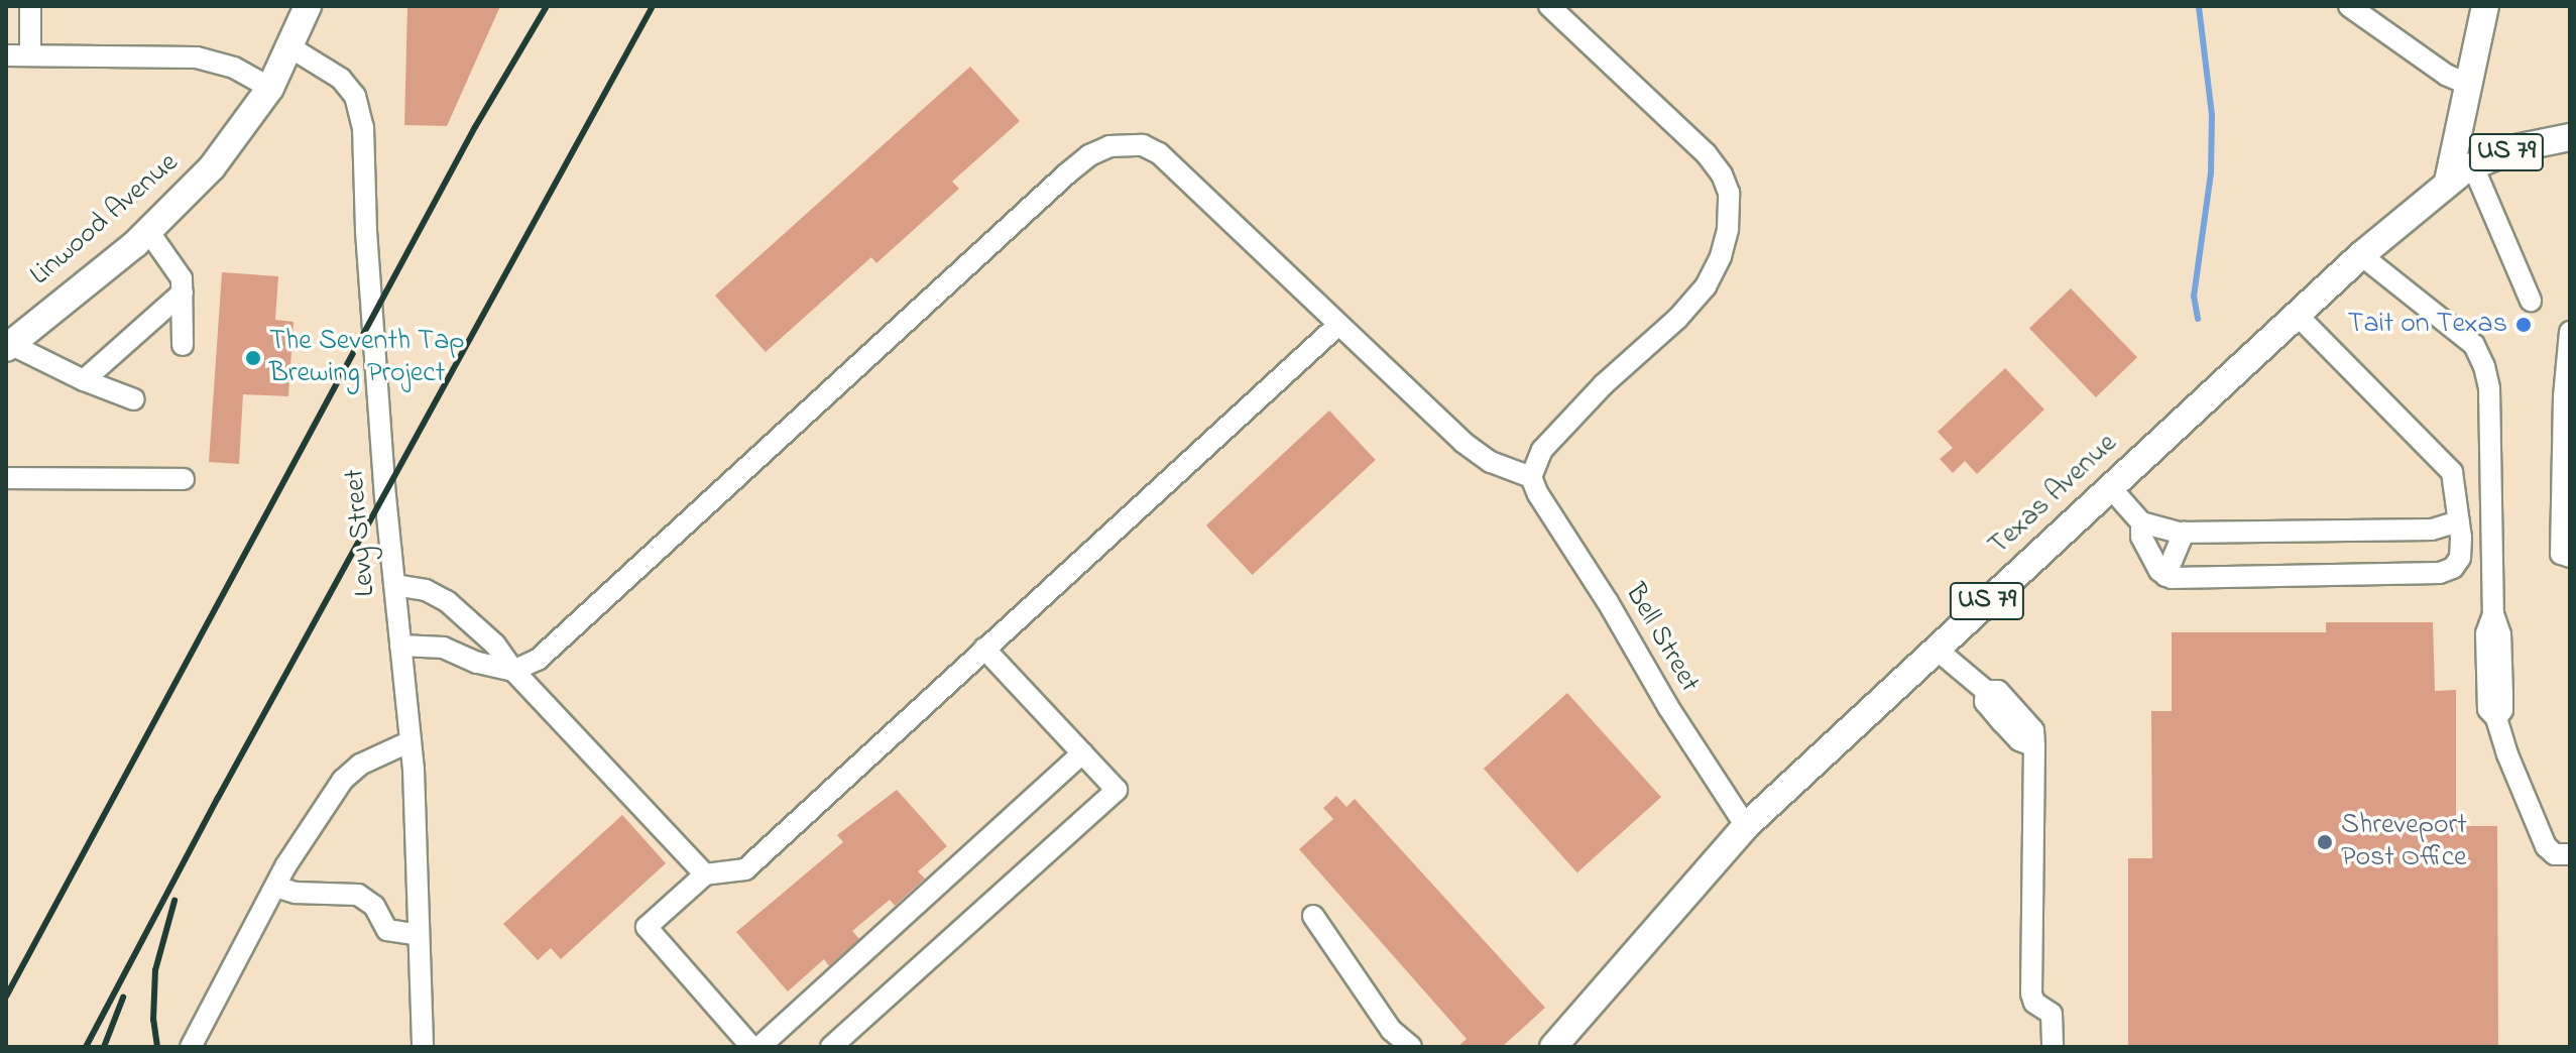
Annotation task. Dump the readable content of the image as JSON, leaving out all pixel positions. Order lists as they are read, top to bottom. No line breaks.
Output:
{"streets":{"main road":["US 79","Linwood Avenue","Texas Avenue"],"street":["Levy Street","Bell Street"]},"crossings":[["US 79","Texas Avenue"],["Linwood Avenue","Levy Street"],["Texas Avenue","Bell Street"]],"places":["Tait on Texas","The Seventh Tap Brewing Project","Shreveport Post Office"]}
